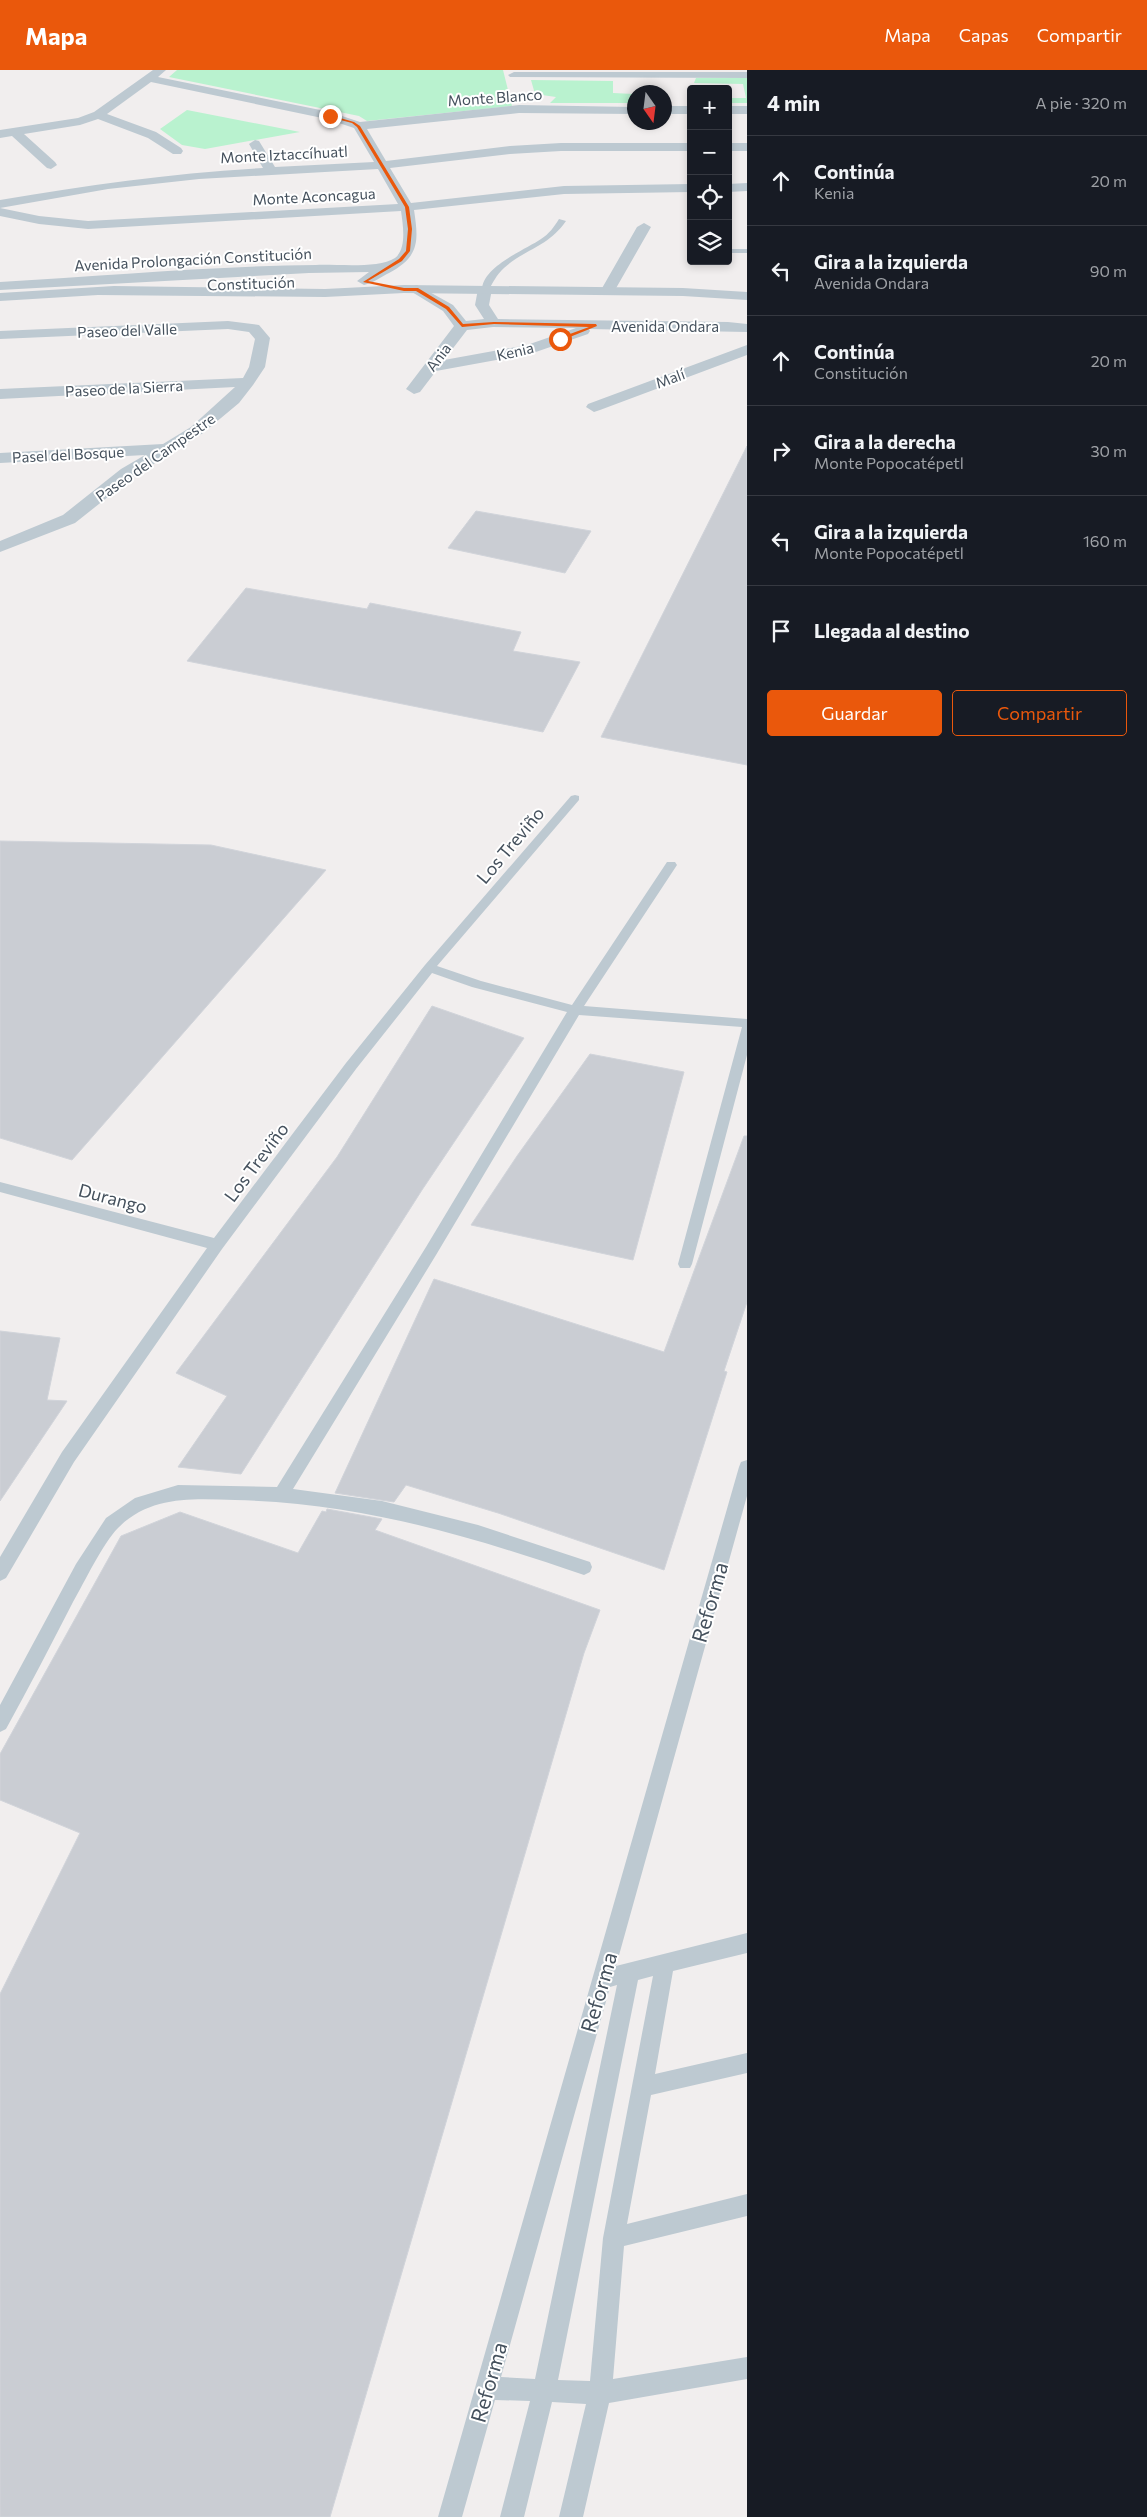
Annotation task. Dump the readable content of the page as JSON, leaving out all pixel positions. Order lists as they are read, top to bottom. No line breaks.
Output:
{"streets":{"street":["Monte Blanco","Monte Iztaccíhuatl","Monte Aconcagua","Avenida Prolongación Constitución","Constitución","Avenida Ondara","Paseo del Valle","Kenia","Ania","Malí","Paseo de la Sierra","Pasel del Bosque","Paseo del Campestre"],"lane":["Los Treviño","Durango","Reforma"]},"crossings":[["Avenida Ondara","Kenia"],["Avenida Ondara","Ania"],["Paseo del Valle","Paseo del Campestre"],["Kenia","Ania"],["Paseo de la Sierra","Paseo del Campestre"],["Pasel del Bosque","Paseo del Campestre"],["Los Treviño","Durango"]],"north":"bottom","page":{"header":"Mapa","nav":["Mapa","Capas","Compartir"],"heading":["4 min","A pie · 320 m"],"map_buttons":["+","−"],"list":[["Continúa","Kenia","20 m"],["Gira a la izquierda","Avenida Ondara","90 m"],["Continúa","Constitución","20 m"],["Gira a la derecha","Monte Popocatépetl","30 m"],["Gira a la izquierda","Monte Popocatépetl","160 m"],"Llegada al destino"],"buttons":["Guardar","Compartir"]}}
